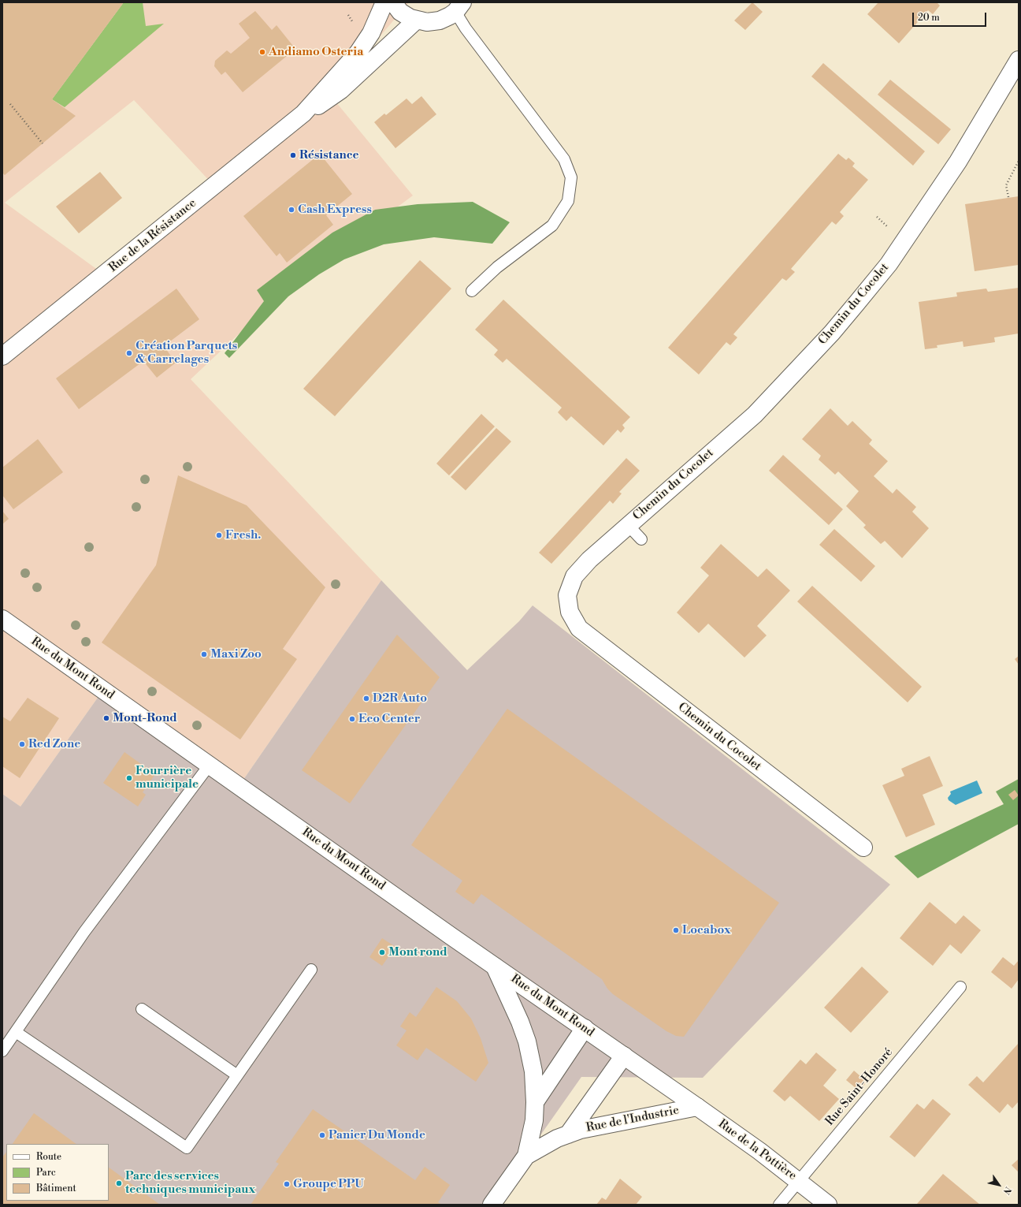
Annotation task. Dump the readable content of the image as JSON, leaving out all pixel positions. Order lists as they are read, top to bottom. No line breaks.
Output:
{"streets":{"street":["Rue de la Résistance","Chemin du Cocolet","Rue du Mont Rond","Rue de l'Industrie","Rue de la Pottière"],"lane":["Rue Saint-Honoré"]},"crossings":[["Rue du Mont Rond","Rue de l'Industrie"],["Rue du Mont Rond","Rue de la Pottière"],["Rue Saint-Honoré","Rue de la Pottière"],["Rue de l'Industrie","Rue de la Pottière"]],"places":["Andiamo Osteria","Résistance","Cash Express","Création Parquets & Carrelages","Fresh.","Maxi Zoo","D2R Auto","Mont-Rond","Eco Center","Red Zone","Fourrière municipale","Locabox","Mont rond","Panier Du Monde","Parc des services techniques municipaux","Groupe PPU"],"legend":["Route","Parc","Bâtiment"],"scale_bar":"20 m","north":"bottom right"}
